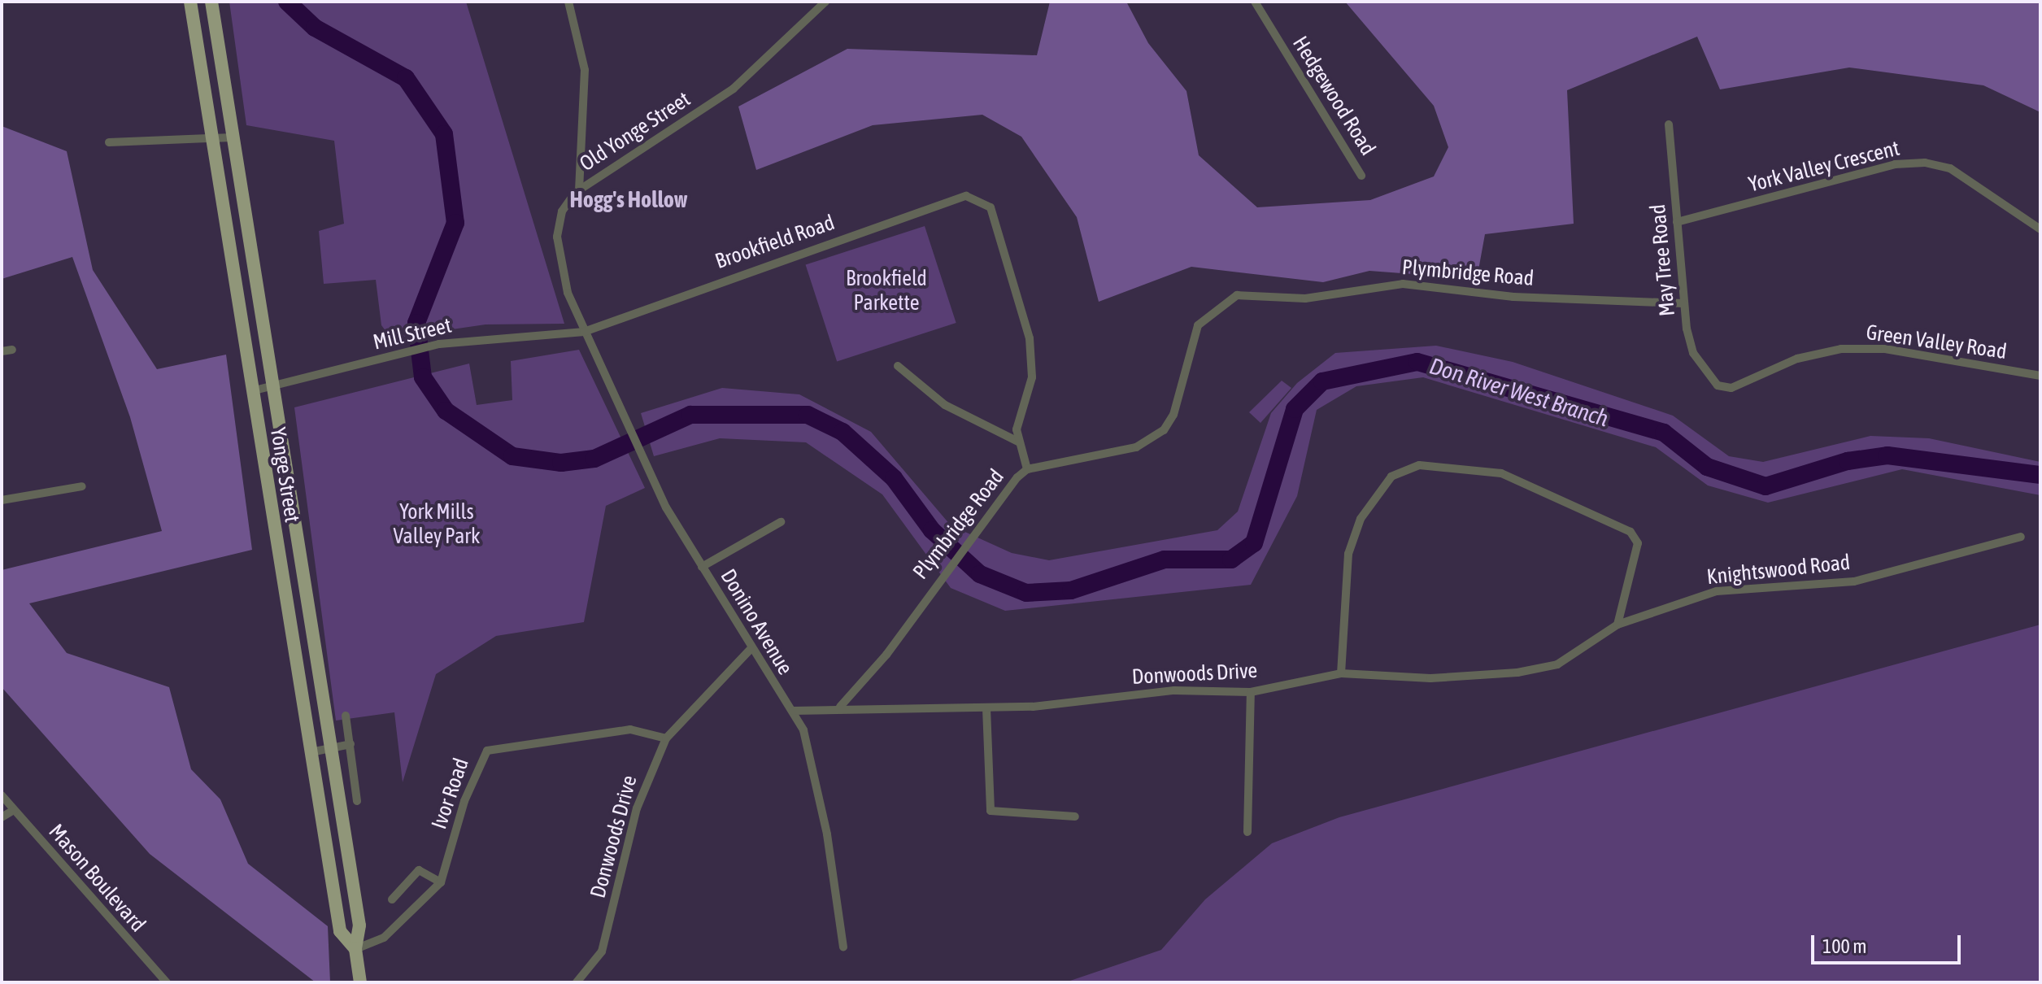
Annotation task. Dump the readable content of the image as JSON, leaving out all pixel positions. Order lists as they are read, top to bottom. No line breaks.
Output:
{"streets":{"main road":["Yonge Street"],"street":["Hedgewood Road","Old Yonge Street","York Valley Crescent","Brookfield Road","May Tree Road","Plymbridge Road","Mill Street","Green Valley Road","Knightswood Road","Donino Avenue","Donwoods Drive","Ivor Road","Mason Boulevard"]},"crossings":[["Old Yonge Street","Brookfield Road"],["Old Yonge Street","Mill Street"],["Old Yonge Street","Donino Avenue"],["York Valley Crescent","May Tree Road"],["Brookfield Road","Mill Street"],["Brookfield Road","Donino Avenue"],["May Tree Road","Plymbridge Road"],["May Tree Road","Green Valley Road"],["Plymbridge Road","Donwoods Drive"],["Mill Street","Yonge Street"],["Mill Street","Donino Avenue"],["Yonge Street","Ivor Road"],["Knightswood Road","Donwoods Drive"],["Donino Avenue","Donwoods Drive"],["Donwoods Drive","Ivor Road"]],"districts":["Hogg's Hollow"],"water":["Don River West Branch"],"parks":["Brookfield Parkette","York Mills Valley Park"],"scale_bar":"100 m"}
